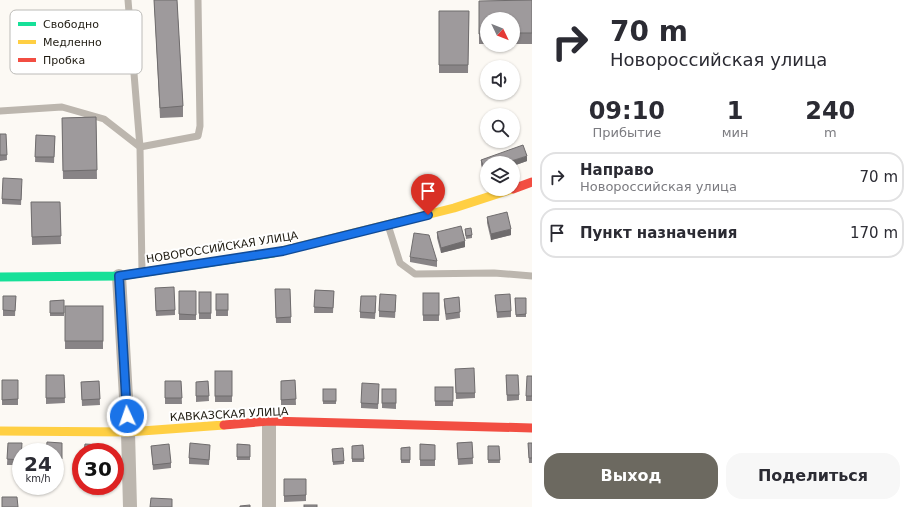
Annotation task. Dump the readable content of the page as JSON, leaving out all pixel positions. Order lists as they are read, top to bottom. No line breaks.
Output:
{"streets":{"street":["НОВОРОССИЙСКАЯ УЛИЦА","КАВКАЗСКАЯ УЛИЦА"]},"legend":["Свободно","Медленно","Пробка"],"north":"bottom right","page":{"turn":["70 m","Новороссийская улица"],"eta":["09:10","Прибытие","1","мин","240","m"],"list":[{"name":"Направо","note":"Новороссийская улица","value":"70 m"},{"name":"Пункт назначения","value":"170 m"}],"speed":"24 km/h","limit":"30","buttons":["Выход","Поделиться"]}}
